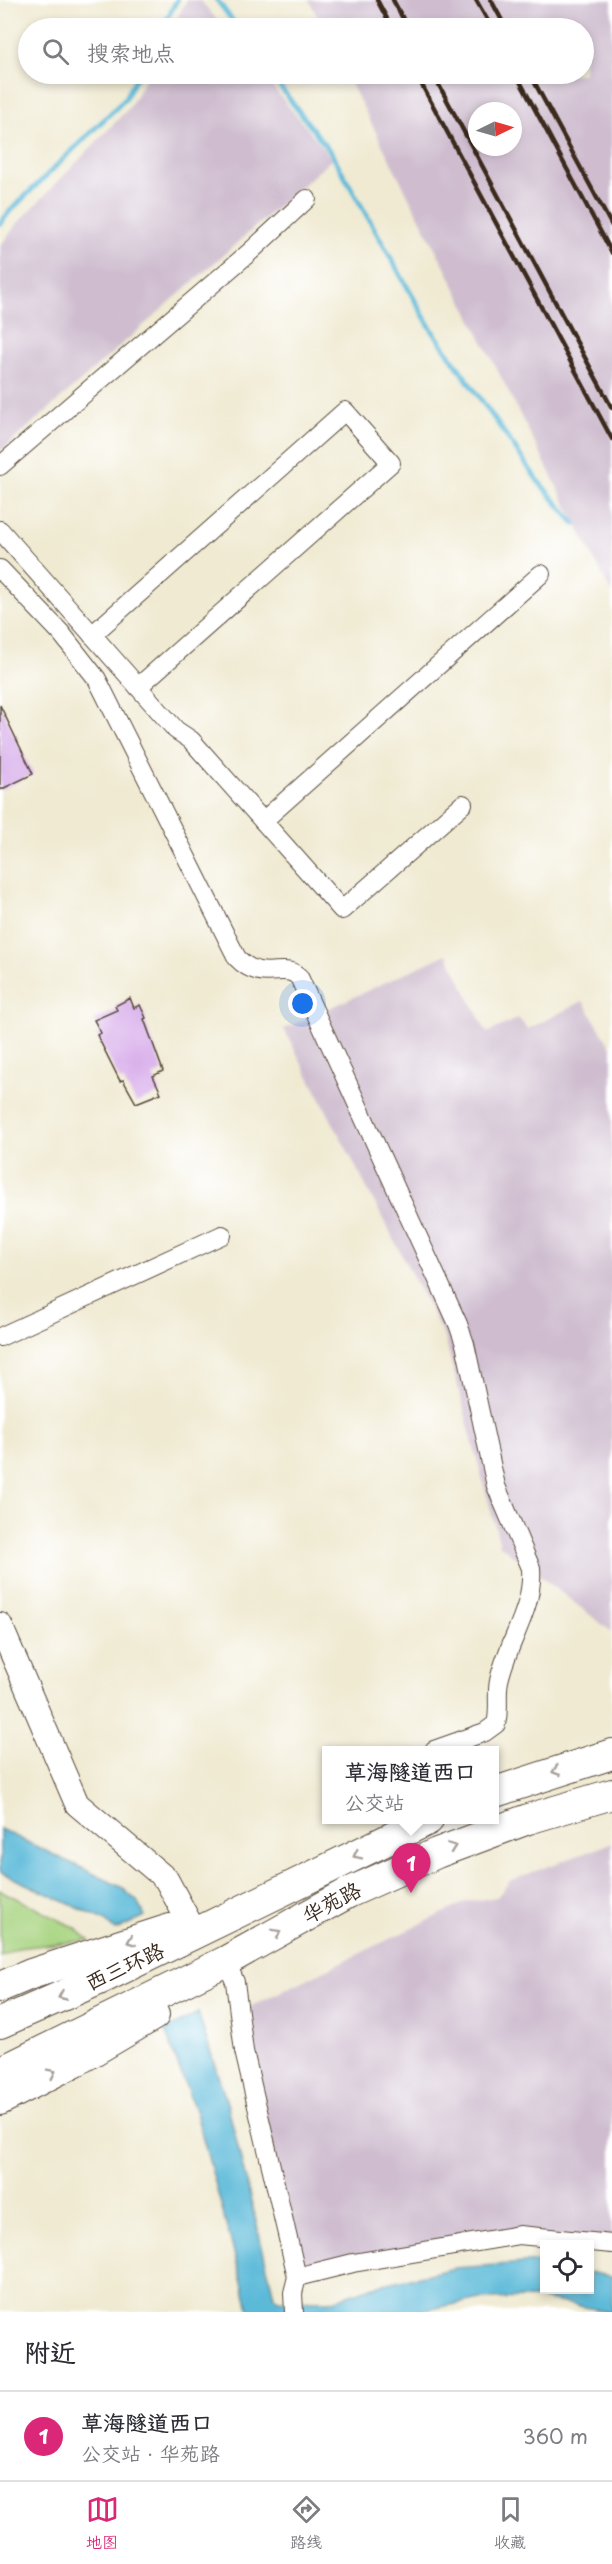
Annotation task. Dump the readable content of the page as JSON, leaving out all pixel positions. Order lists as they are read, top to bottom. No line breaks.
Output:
{"streets":{"main road":["华苑路","西三环路"]},"crossings":[["华苑路","西三环路"]],"north":"right","page":{"search":"搜索地点","popup":["草海隧道西口","公交站"],"pins":"1","heading":"附近","list":[{"mark":"1","name":"草海隧道西口","note":"公交站 · 华苑路","value":"360 m"}],"nav":["地图","路线","收藏"]}}
